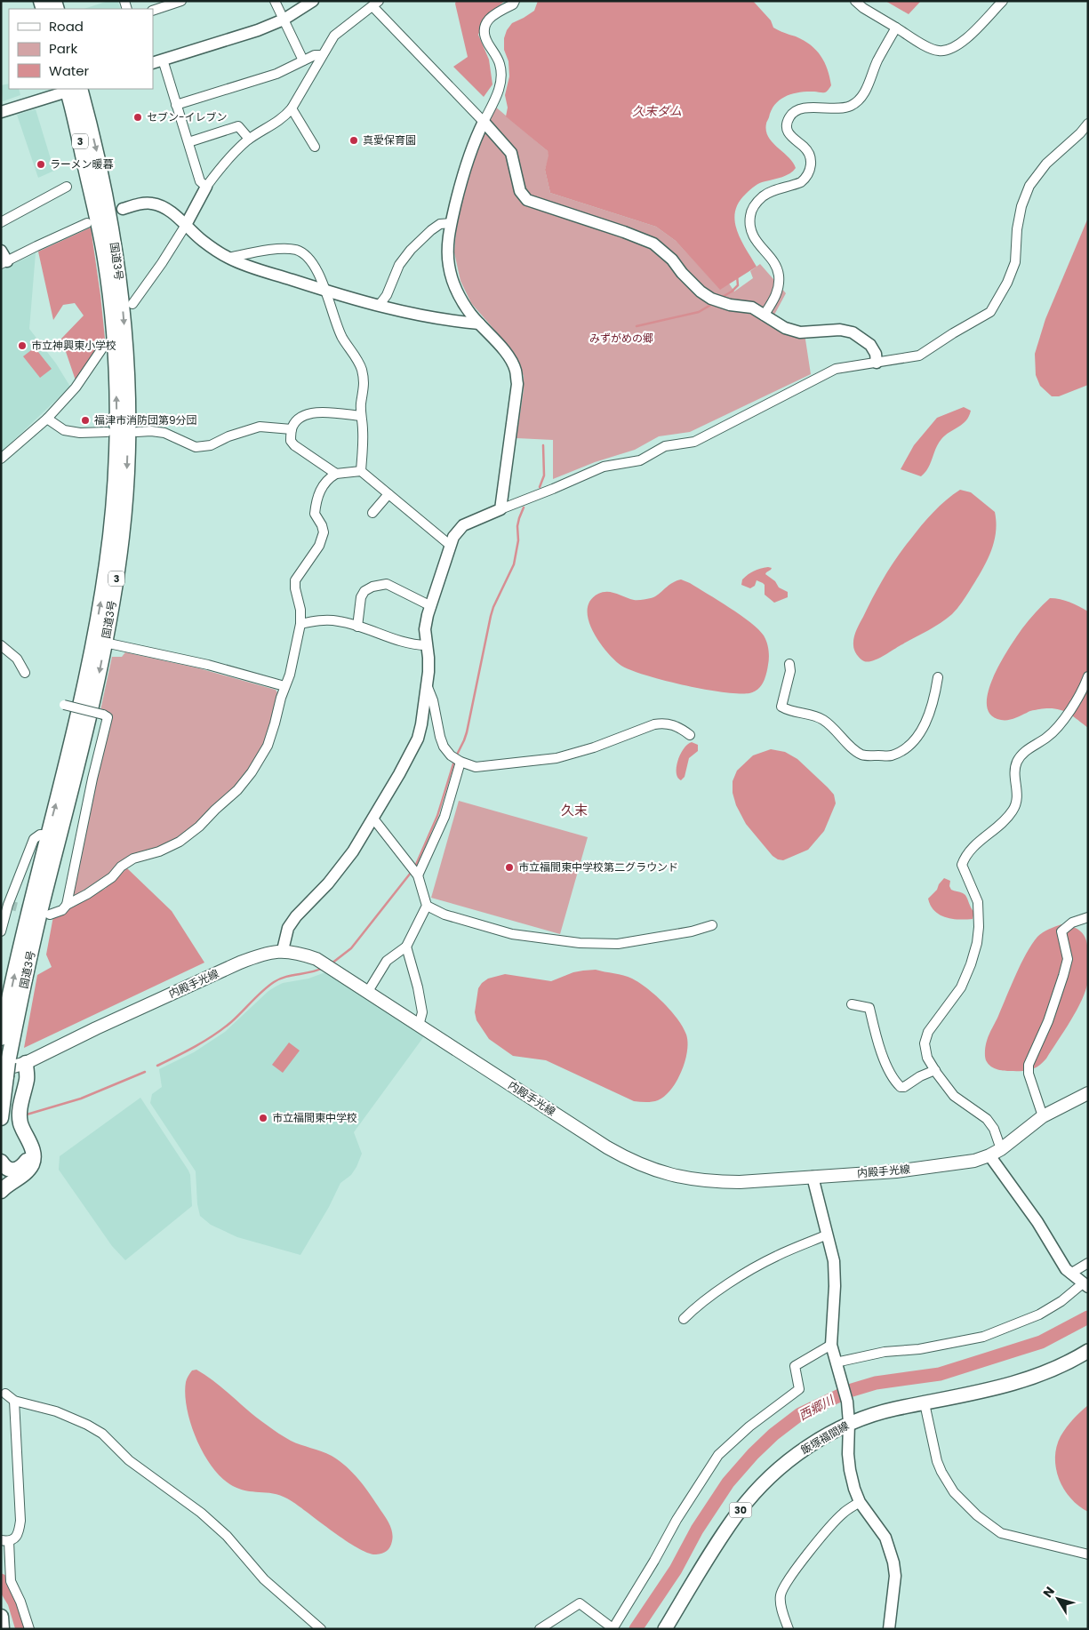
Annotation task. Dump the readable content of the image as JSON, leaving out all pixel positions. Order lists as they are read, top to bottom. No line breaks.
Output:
{"streets":{"highway":["3","国道3号"],"main road":["内殿手光線","飯塚福間線","30"]},"crossings":[["国道3号","内殿手光線"]],"districts":["久末"],"water":["久末ダム","西郷川"],"parks":["みずがめの郷"],"places":["セブン-イレブン","真愛保育園","ラーメン暖暮","市立神興東小学校","福津市消防団第9分団","市立福間東中学校第二グラウンド","市立福間東中学校"],"legend":["Road","Park","Water"],"north":"top left"}
